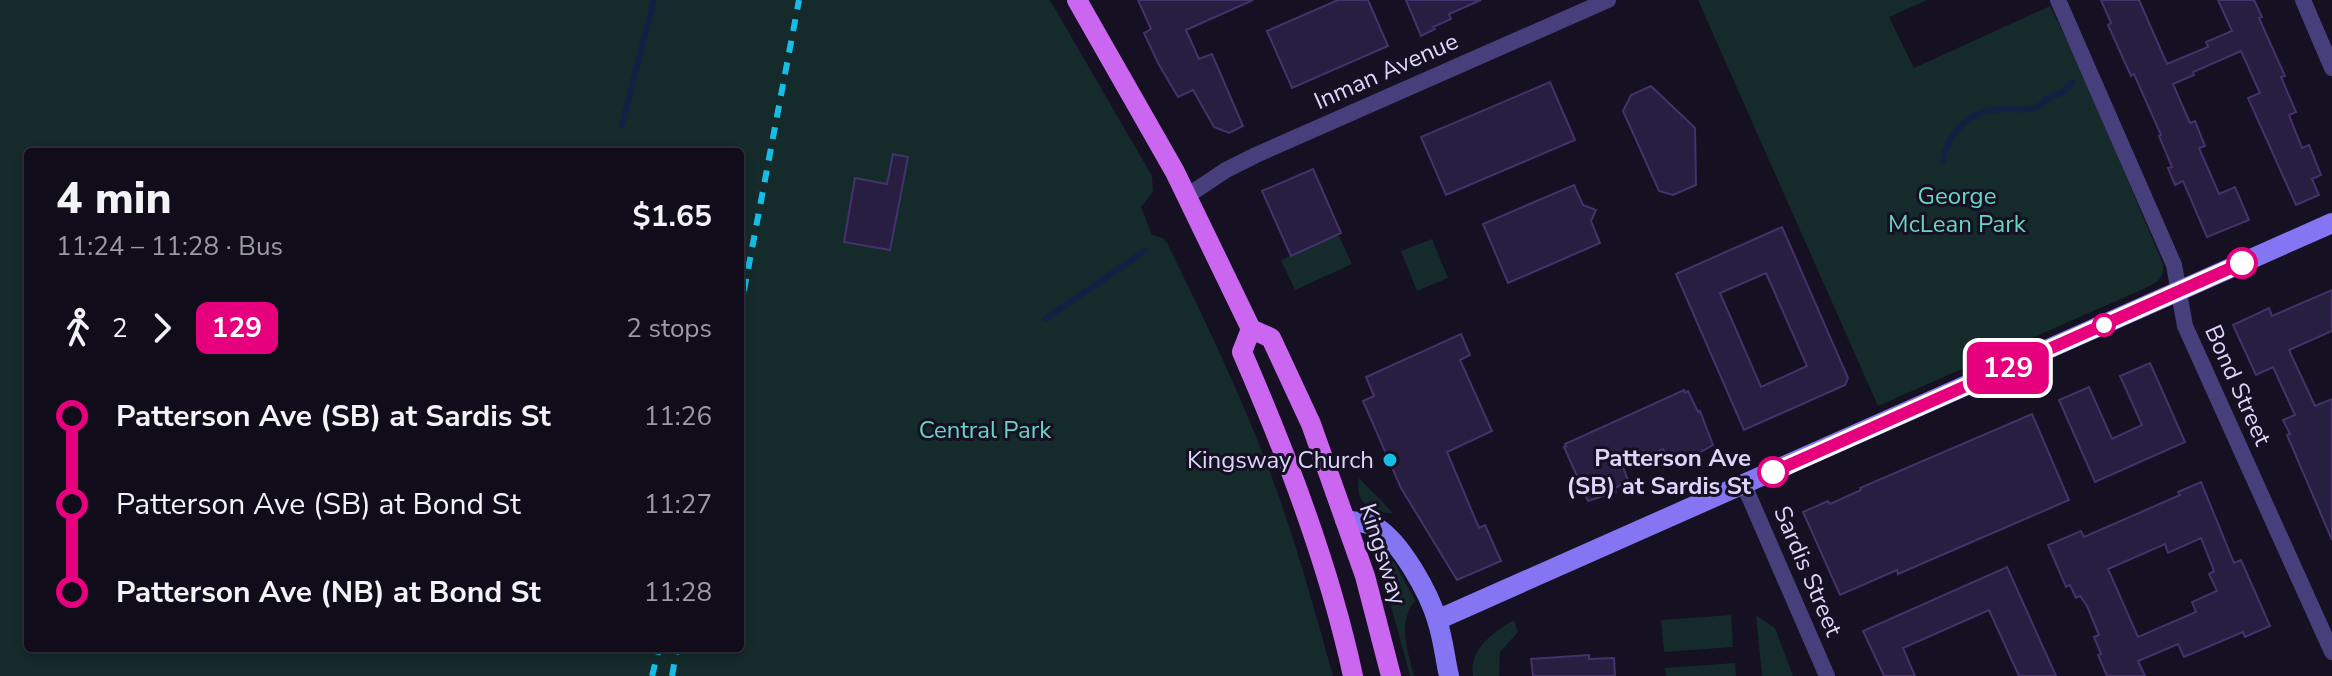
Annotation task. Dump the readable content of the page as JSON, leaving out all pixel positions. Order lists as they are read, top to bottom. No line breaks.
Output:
{"streets":{"main road":["Kingsway"],"street":["Inman Avenue","Bond Street","Sardis Street"]},"crossings":[["Inman Avenue","Kingsway"]],"parks":["George McLean Park","Central Park"],"places":["Kingsway Church","Patterson Ave (SB) at Sardis St"],"lines":["bus line 129"],"page":{"on_map":"129","heading":["4 min","11:24 – 11:28 · Bus","$1.65"],"legs":["2","129","2 stops"],"list":[{"name":"Patterson Ave (SB) at Sardis St","value":"11:26"},{"name":"Patterson Ave (SB) at Bond St","value":"11:27"},{"name":"Patterson Ave (NB) at Bond St","value":"11:28"}]}}
